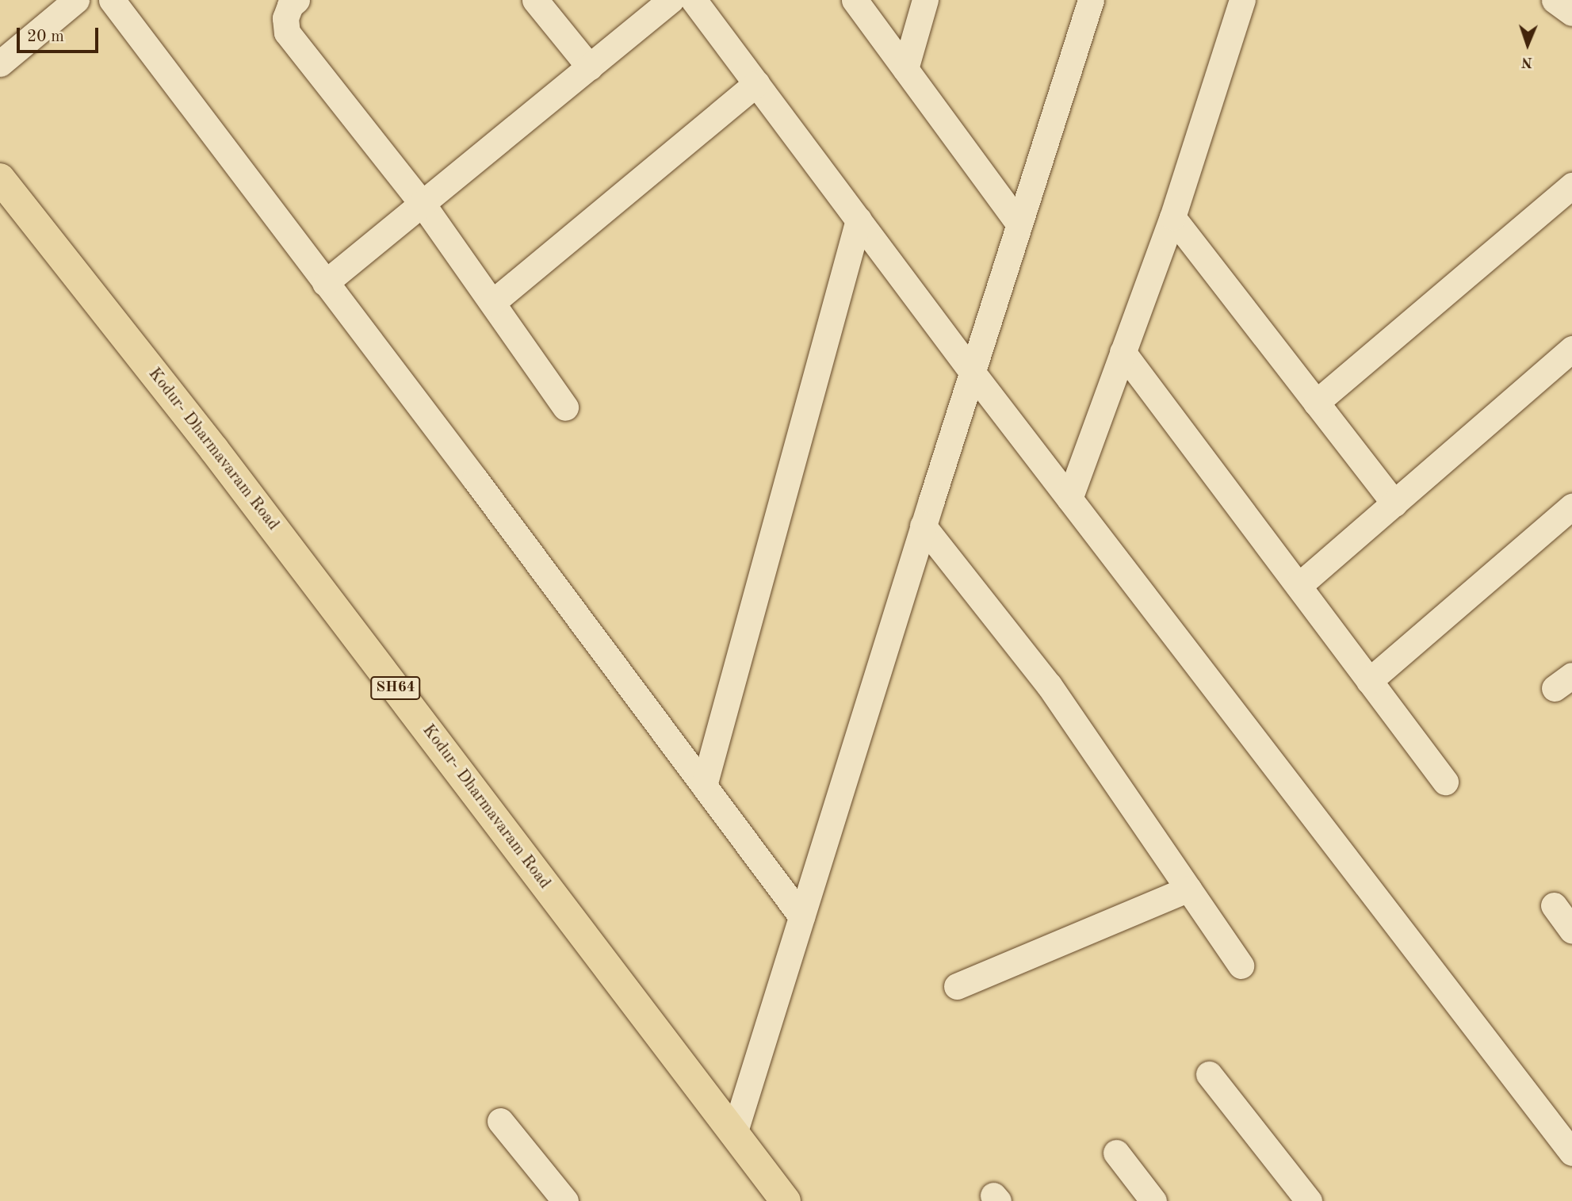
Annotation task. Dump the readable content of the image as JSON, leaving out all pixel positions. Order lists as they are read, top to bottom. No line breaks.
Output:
{"streets":{"main road":["Kodur- Dharmavaram Road","SH64"]},"scale_bar":"20 m","north":"bottom"}
